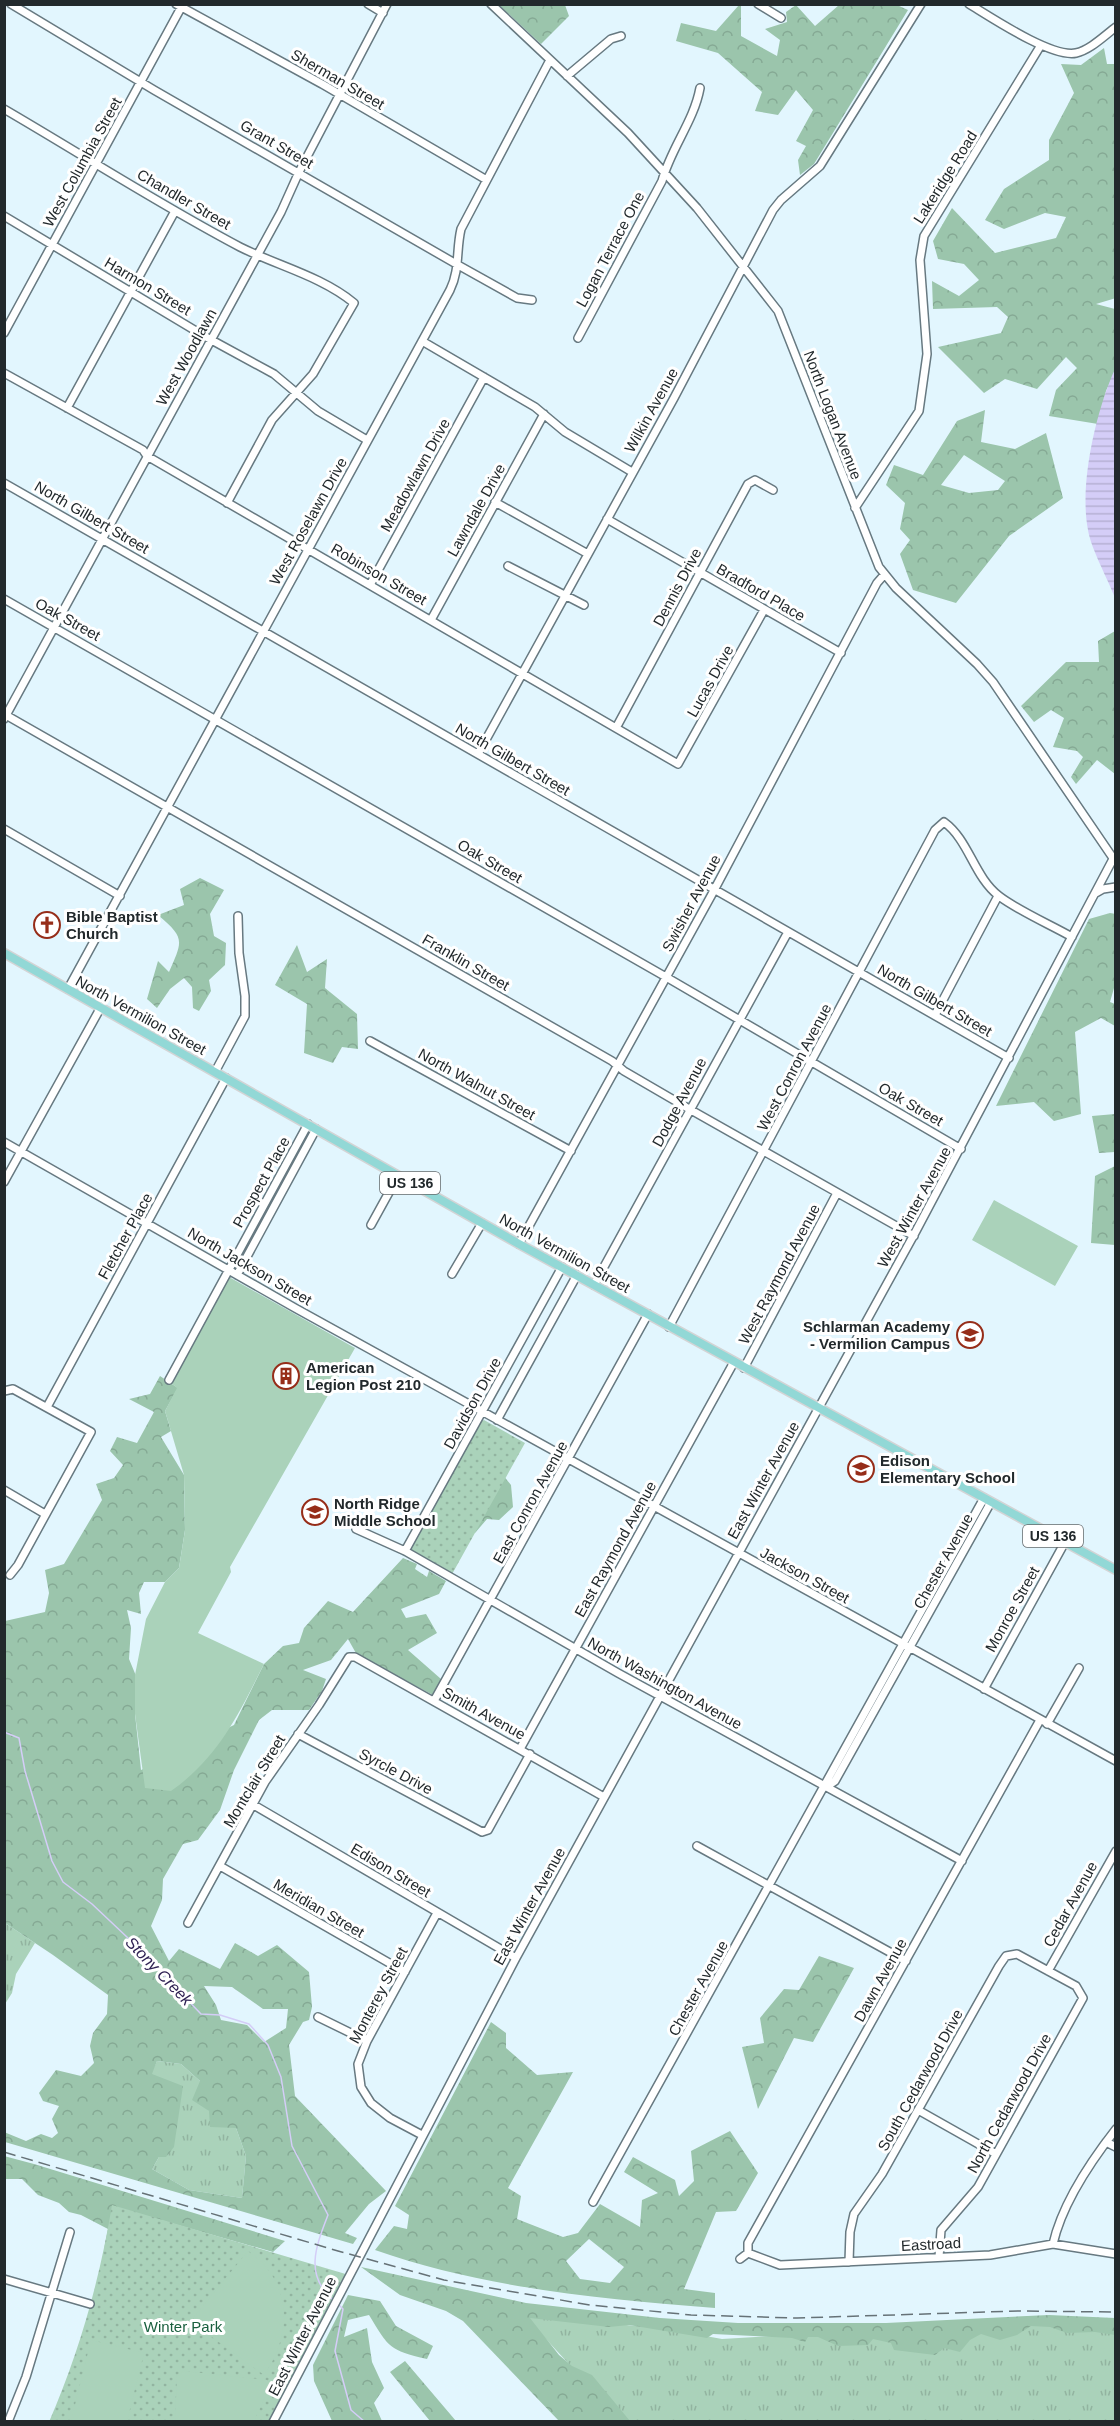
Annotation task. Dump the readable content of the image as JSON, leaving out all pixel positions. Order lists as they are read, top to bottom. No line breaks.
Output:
{"streets":{"main road":["North Vermilion Street","US 136"],"street":["Sherman Street","Grant Street","West Columbia Street","Lakeridge Road","Chandler Street","Logan Terrace One","Harmon Street","West Woodlawn","Wilkin Avenue","North Logan Avenue","Meadowlawn Drive","Lawndale Drive","North Gilbert Street","West Roselawn Drive","Robinson Street","Dennis Drive","Bradford Place","Oak Street","Lucas Drive","Swisher Avenue","Franklin Street","West Conron Avenue","North Walnut Street","Dodge Avenue","Prospect Place","West Winter Avenue","Fletcher Place","North Jackson Street","West Raymond Avenue","Davidson Drive","East Winter Avenue","East Conron Avenue","East Raymond Avenue","Chester Avenue","Jackson Street","Monroe Street","North Washington Avenue","Smith Avenue","Syrcle Drive","Montclair Street","Edison Street","Cedar Avenue","Meridian Street","Dawn Avenue","Monterey Street","South Cedarwood Drive","North Cedarwood Drive","Eastroad"]},"crossings":[["Sherman Street","West Columbia Street"],["Sherman Street","West Woodlawn"],["Sherman Street","West Roselawn Drive"],["Grant Street","West Columbia Street"],["Grant Street","West Woodlawn"],["Grant Street","West Roselawn Drive"],["West Columbia Street","Chandler Street"],["West Columbia Street","Harmon Street"],["Lakeridge Road","North Logan Avenue"],["Chandler Street","Harmon Street"],["Chandler Street","West Woodlawn"],["Logan Terrace One","North Logan Avenue"],["Harmon Street","West Woodlawn"],["Harmon Street","West Roselawn Drive"],["West Woodlawn","North Gilbert Street"],["West Woodlawn","Robinson Street"],["West Woodlawn","Oak Street"],["West Woodlawn","Franklin Street"],["Wilkin Avenue","North Logan Avenue"],["Wilkin Avenue","North Gilbert Street"],["Wilkin Avenue","Robinson Street"],["Wilkin Avenue","Bradford Place"],["North Logan Avenue","West Roselawn Drive"],["North Logan Avenue","Swisher Avenue"],["North Logan Avenue","West Winter Avenue"],["Meadowlawn Drive","Robinson Street"],["Lawndale Drive","Robinson Street"],["North Gilbert Street","West Roselawn Drive"],["North Gilbert Street","Swisher Avenue"],["North Gilbert Street","West Conron Avenue"],["North Gilbert Street","Dodge Avenue"],["North Gilbert Street","West Winter Avenue"],["West Roselawn Drive","Robinson Street"],["West Roselawn Drive","Oak Street"],["West Roselawn Drive","Franklin Street"],["West Roselawn Drive","North Vermilion Street"],["Robinson Street","Dennis Drive"],["Robinson Street","Lucas Drive"],["Dennis Drive","Bradford Place"],["Bradford Place","Lucas Drive"],["Bradford Place","Swisher Avenue"],["Oak Street","Swisher Avenue"],["Oak Street","West Conron Avenue"],["Oak Street","Dodge Avenue"],["Oak Street","West Winter Avenue"],["Swisher Avenue","Franklin Street"],["Swisher Avenue","North Vermilion Street"],["Swisher Avenue","North Walnut Street"],["Franklin Street","West Conron Avenue"],["Franklin Street","Dodge Avenue"],["Franklin Street","West Winter Avenue"],["Franklin Street","West Raymond Avenue"],["North Vermilion Street","West Conron Avenue"],["North Vermilion Street","Dodge Avenue"],["North Vermilion Street","Prospect Place"],["North Vermilion Street","West Winter Avenue"],["North Vermilion Street","Fletcher Place"],["North Vermilion Street","West Raymond Avenue"],["North Vermilion Street","Davidson Drive"],["North Vermilion Street","East Winter Avenue"],["North Vermilion Street","East Conron Avenue"],["North Vermilion Street","East Raymond Avenue"],["North Vermilion Street","Chester Avenue"],["North Vermilion Street","Monroe Street"],["Prospect Place","North Jackson Street"],["West Winter Avenue","East Winter Avenue"],["Fletcher Place","North Jackson Street"],["North Jackson Street","Davidson Drive"],["North Jackson Street","Jackson Street"],["Davidson Drive","Jackson Street"],["Davidson Drive","North Washington Avenue"],["East Winter Avenue","Jackson Street"],["East Winter Avenue","North Washington Avenue"],["East Winter Avenue","Smith Avenue"],["East Winter Avenue","Edison Street"],["East Winter Avenue","Monterey Street"],["East Conron Avenue","Jackson Street"],["East Conron Avenue","North Washington Avenue"],["East Conron Avenue","Smith Avenue"],["East Raymond Avenue","Jackson Street"],["East Raymond Avenue","North Washington Avenue"],["East Raymond Avenue","Smith Avenue"],["Chester Avenue","Jackson Street"],["Chester Avenue","North Washington Avenue"],["Jackson Street","Monroe Street"],["Jackson Street","Dawn Avenue"],["North Washington Avenue","Dawn Avenue"],["Smith Avenue","Syrcle Drive"],["Smith Avenue","Montclair Street"],["Syrcle Drive","Montclair Street"],["Montclair Street","Edison Street"],["Montclair Street","Meridian Street"],["Edison Street","Monterey Street"],["Cedar Avenue","South Cedarwood Drive"],["Cedar Avenue","North Cedarwood Drive"],["Meridian Street","Monterey Street"],["Dawn Avenue","Eastroad"],["South Cedarwood Drive","North Cedarwood Drive"],["South Cedarwood Drive","Eastroad"],["North Cedarwood Drive","Eastroad"]],"water":["Stony Creek"],"parks":["Winter Park"],"places":{"church":["Bible Baptist Church"],"school or university":["Schlarman Academy - Vermilion Campus","Edison Elementary School","North Ridge Middle School"],"building":["American Legion Post 210"]}}
